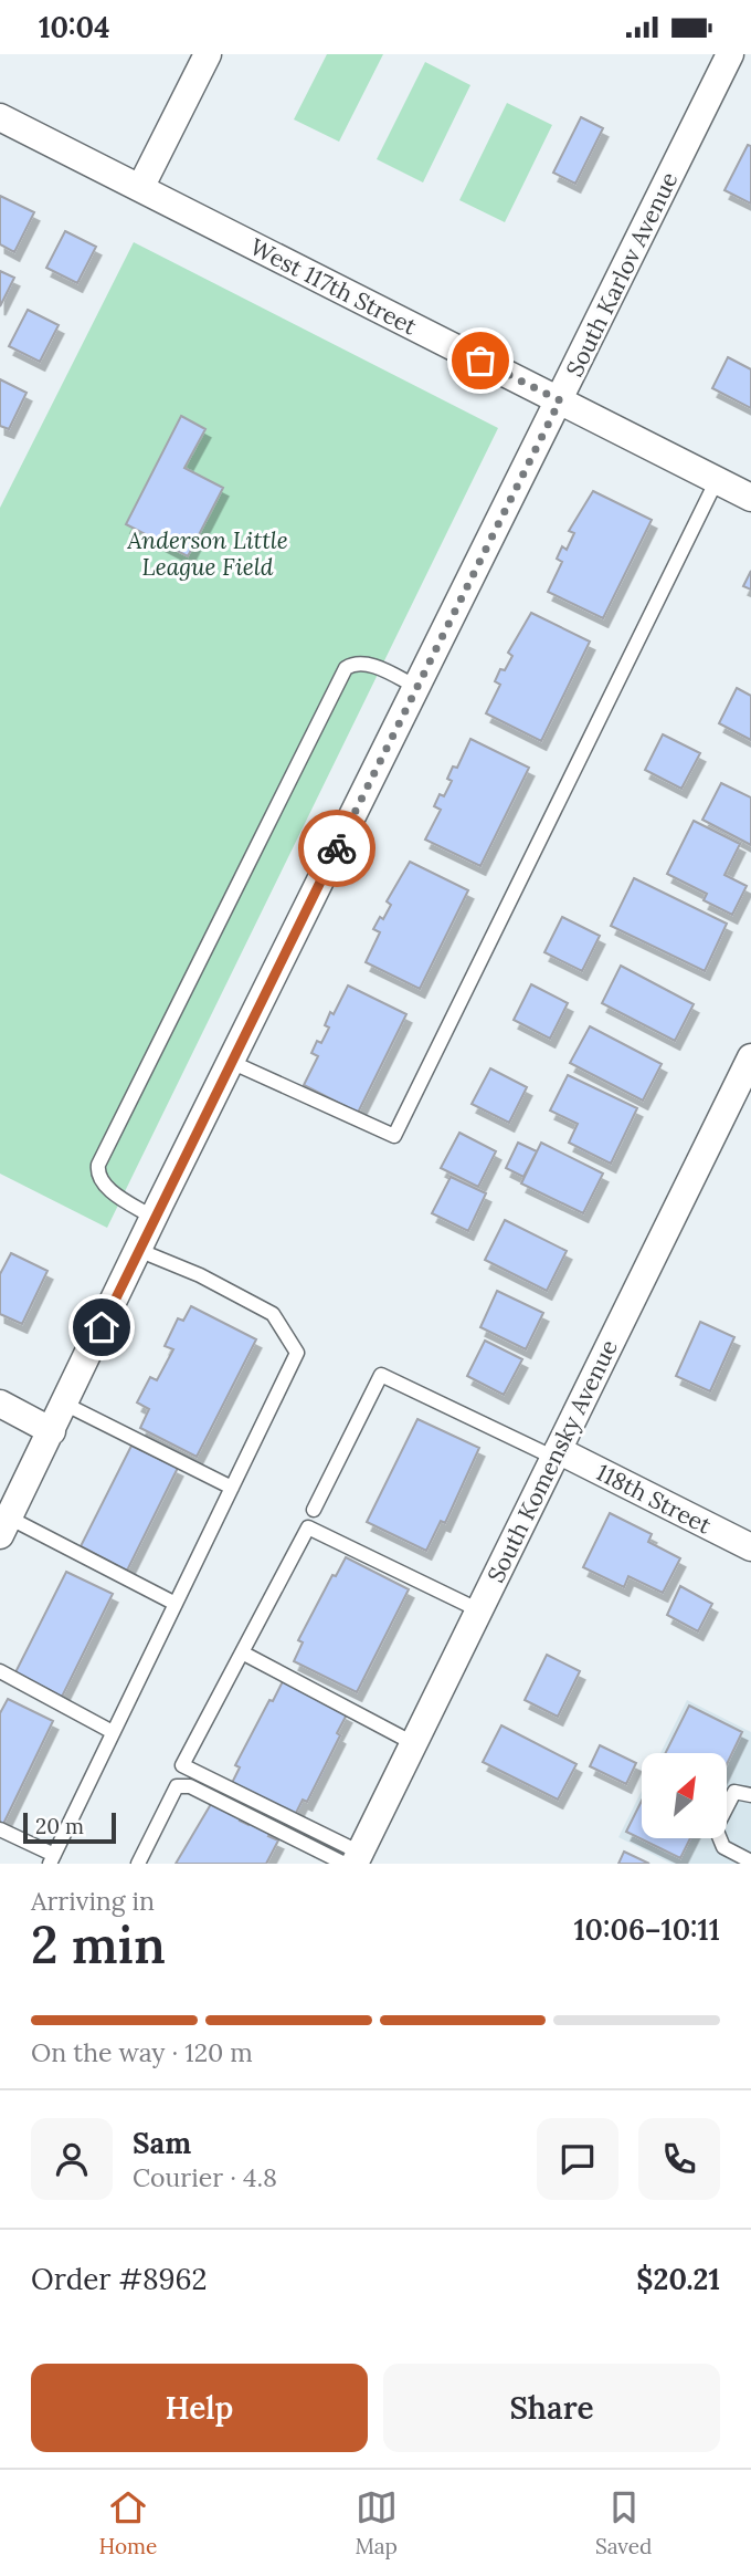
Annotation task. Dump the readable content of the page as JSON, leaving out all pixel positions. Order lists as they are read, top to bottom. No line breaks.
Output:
{"streets":{"street":["South Karlov Avenue","West 117th Street","South Komensky Avenue","118th Street"]},"crossings":[["South Karlov Avenue","West 117th Street"],["South Komensky Avenue","118th Street"]],"parks":["Anderson Little League Field"],"scale_bar":"20 m","north":"top right","page":{"status":"10:04","scale":"20 m","heading":["2 min","Arriving in","10:06–10:11"],"panel":["Sam","Courier · 4.8","Order #8962","$20.21"],"bar":"On the way · 120 m","buttons":["Help","Share"],"tabs":["Home","Map","Saved"]}}
